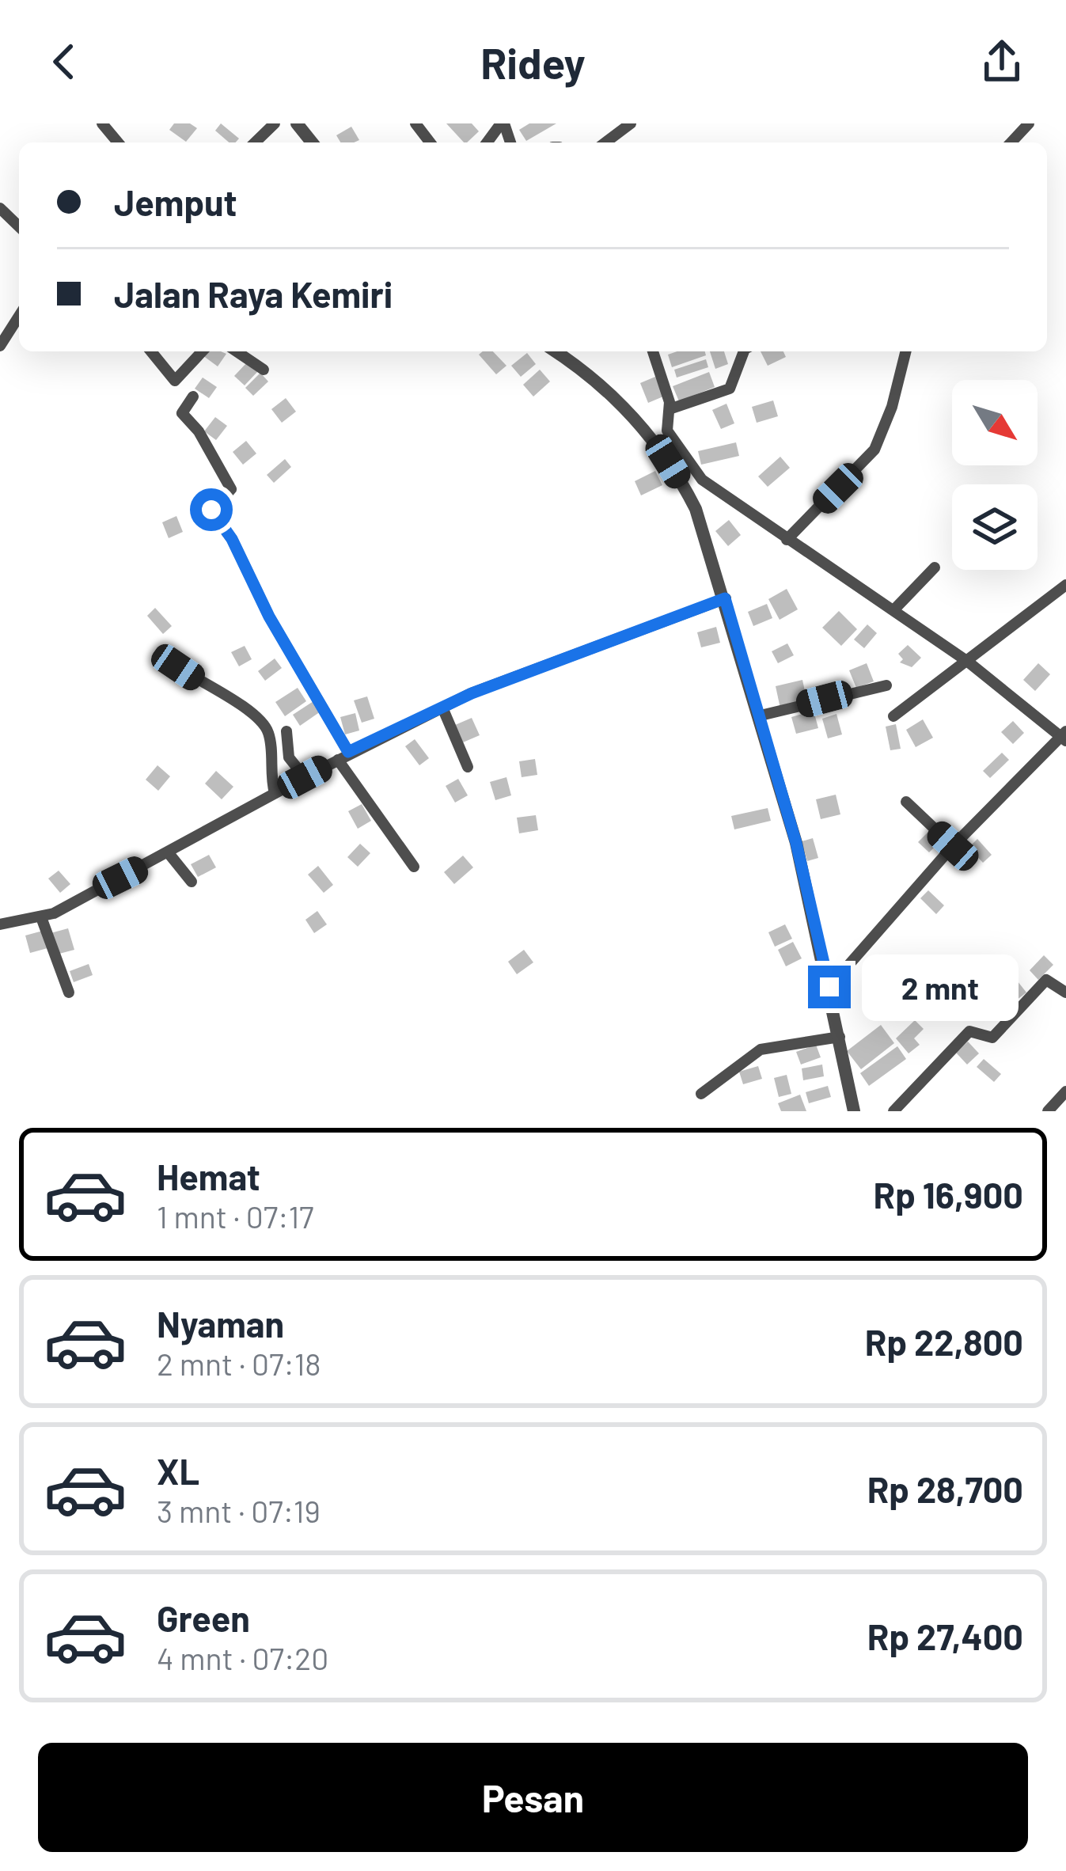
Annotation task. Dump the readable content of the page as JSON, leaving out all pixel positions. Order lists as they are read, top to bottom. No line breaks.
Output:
{"north":"bottom right","page":{"header":"Ridey","banner":["Jemput","Jalan Raya Kemiri"],"bubble":"2 mnt","list":[{"name":"Hemat","note":"1 mnt · 07:17","value":"Rp 16,900"},{"name":"Nyaman","note":"2 mnt · 07:18","value":"Rp 22,800"},{"name":"XL","note":"3 mnt · 07:19","value":"Rp 28,700"},{"name":"Green","note":"4 mnt · 07:20","value":"Rp 27,400"}],"buttons":"Pesan"}}
